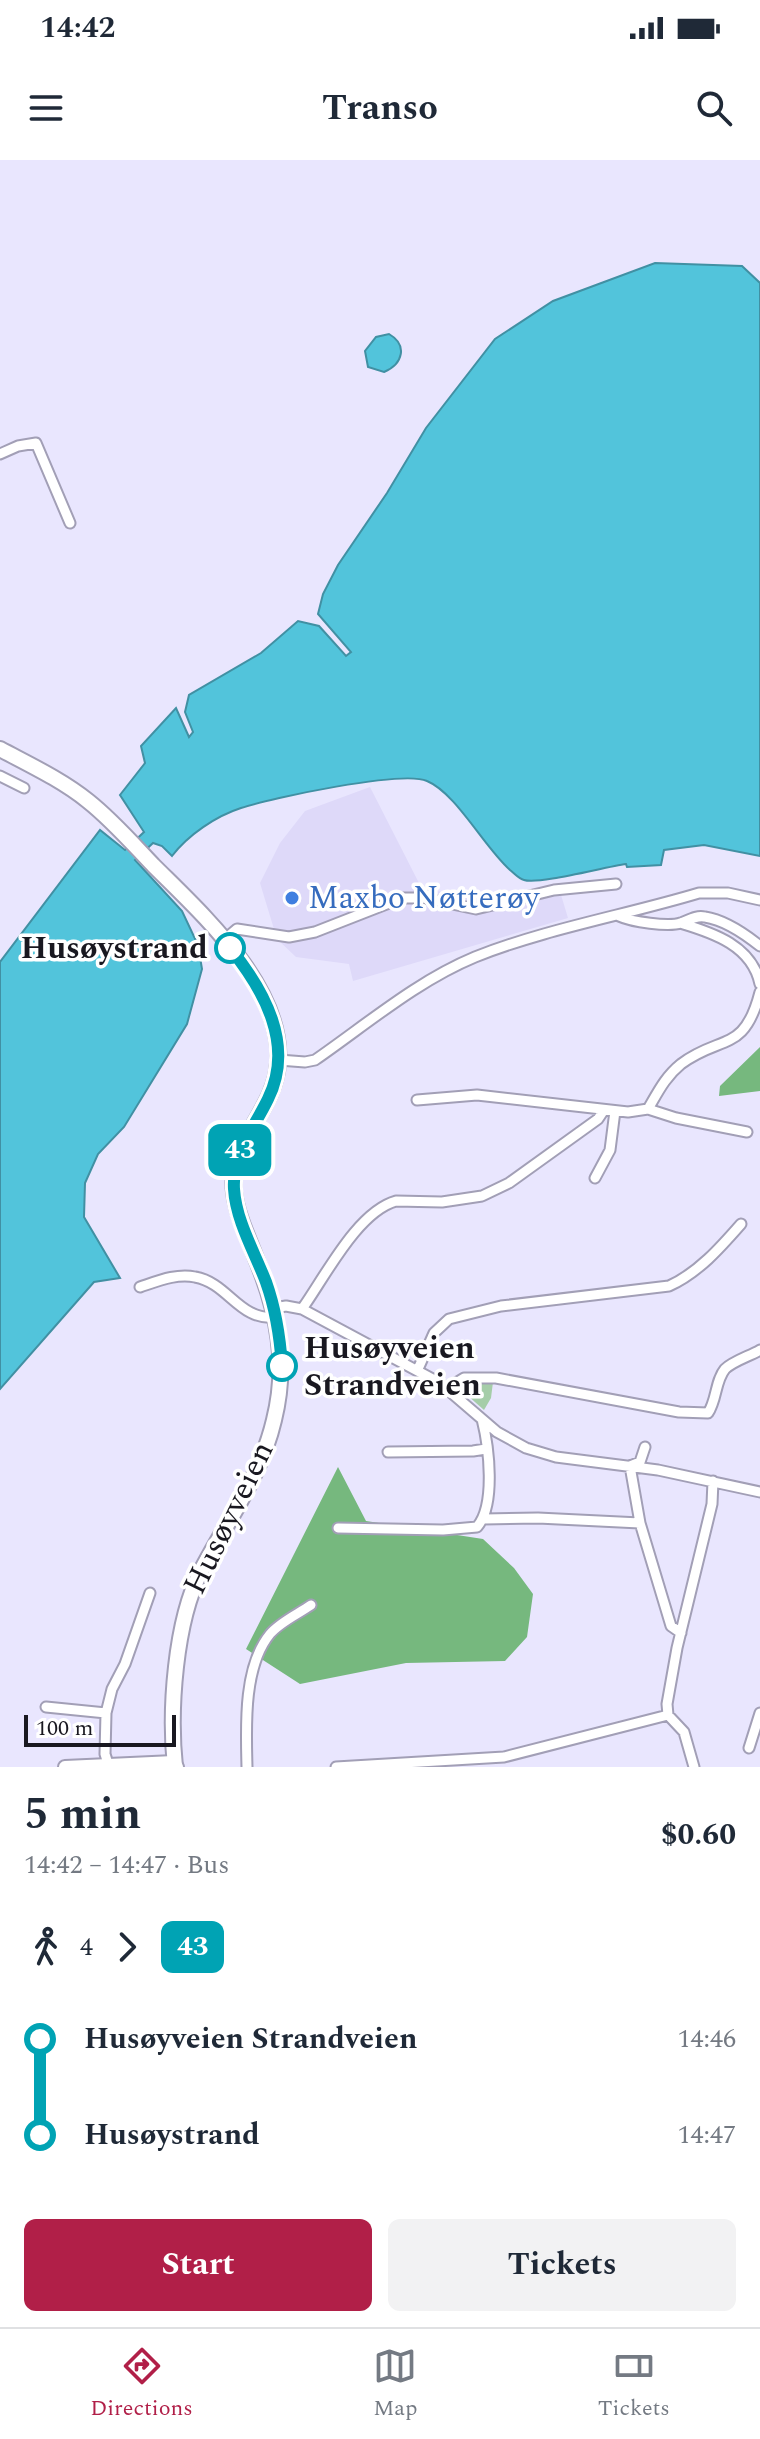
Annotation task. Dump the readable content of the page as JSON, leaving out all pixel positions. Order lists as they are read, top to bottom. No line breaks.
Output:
{"streets":{"main road":["Husøyveien"]},"places":["Maxbo Nøtterøy","Husøystrand","Husøyveien Strandveien"],"lines":["bus line 43"],"scale_bar":"100 m","page":{"status":"14:42","header":"Transo","on_map":"43","scale":"100 m","heading":["5 min","14:42 – 14:47 · Bus","$0.60"],"legs":["4","43"],"list":[{"name":"Husøyveien Strandveien","value":"14:46"},{"name":"Husøystrand","value":"14:47"}],"buttons":["Start","Tickets"],"tabs":["Directions","Map","Tickets"]}}
